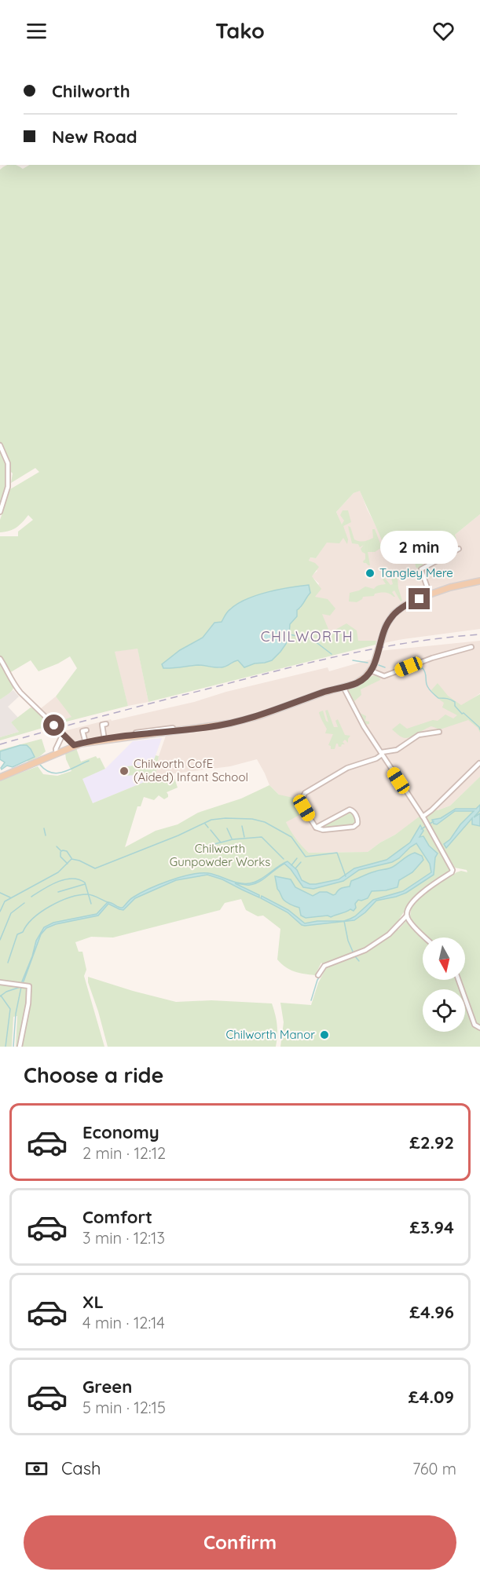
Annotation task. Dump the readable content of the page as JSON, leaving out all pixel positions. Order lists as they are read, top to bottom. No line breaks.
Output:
{"districts":["CHILWORTH"],"parks":["Chilworth Gunpowder Works"],"places":["Tangley Mere","Chilworth CofE (Aided) Infant School","Chilworth Manor"],"north":"bottom","page":{"header":"Tako","banner":["Chilworth","New Road"],"bubble":"2 min","heading":"Choose a ride","list":[{"name":"Economy","note":"2 min · 12:12","value":"£2.92"},{"name":"Comfort","note":"3 min · 12:13","value":"£3.94"},{"name":"XL","note":"4 min · 12:14","value":"£4.96"},{"name":"Green","note":"5 min · 12:15","value":"£4.09"}],"pay":["Cash","760 m"],"buttons":"Confirm"}}
